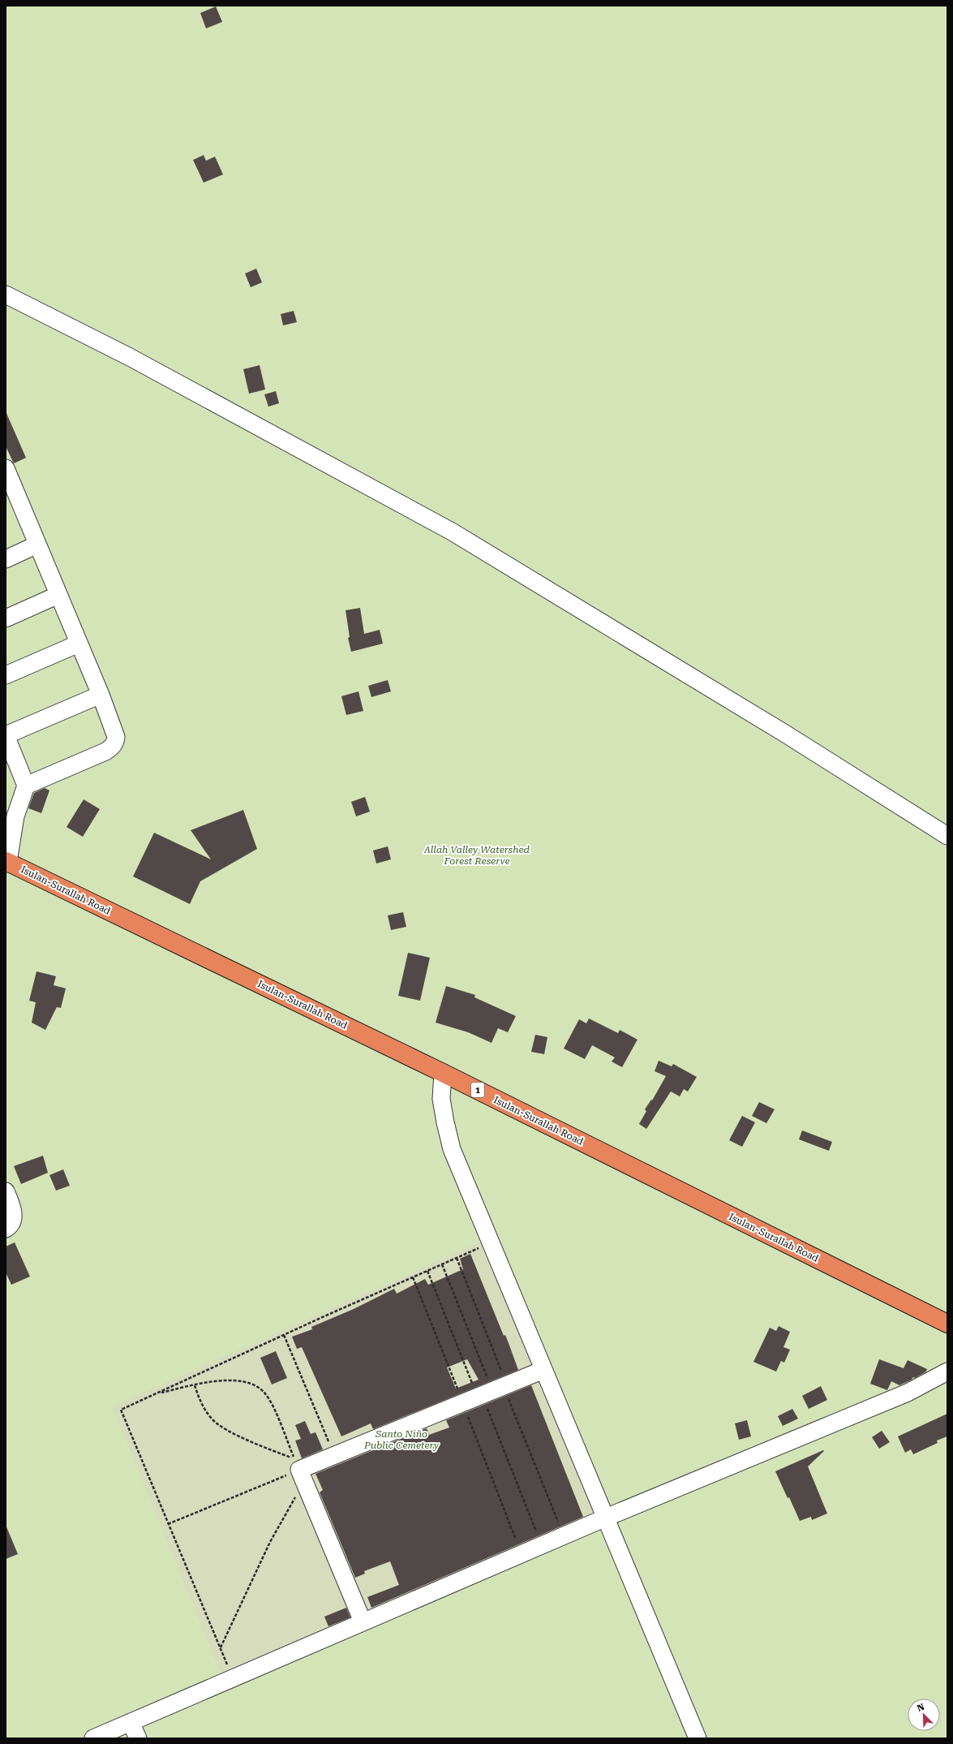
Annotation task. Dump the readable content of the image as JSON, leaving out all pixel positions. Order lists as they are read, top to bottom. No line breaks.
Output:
{"streets":{"highway":["Isulan-Surallah Road","1"]},"parks":["Allah Valley Watershed Forest Reserve","Santo Niño Public Cemetery"],"north":"top left"}
